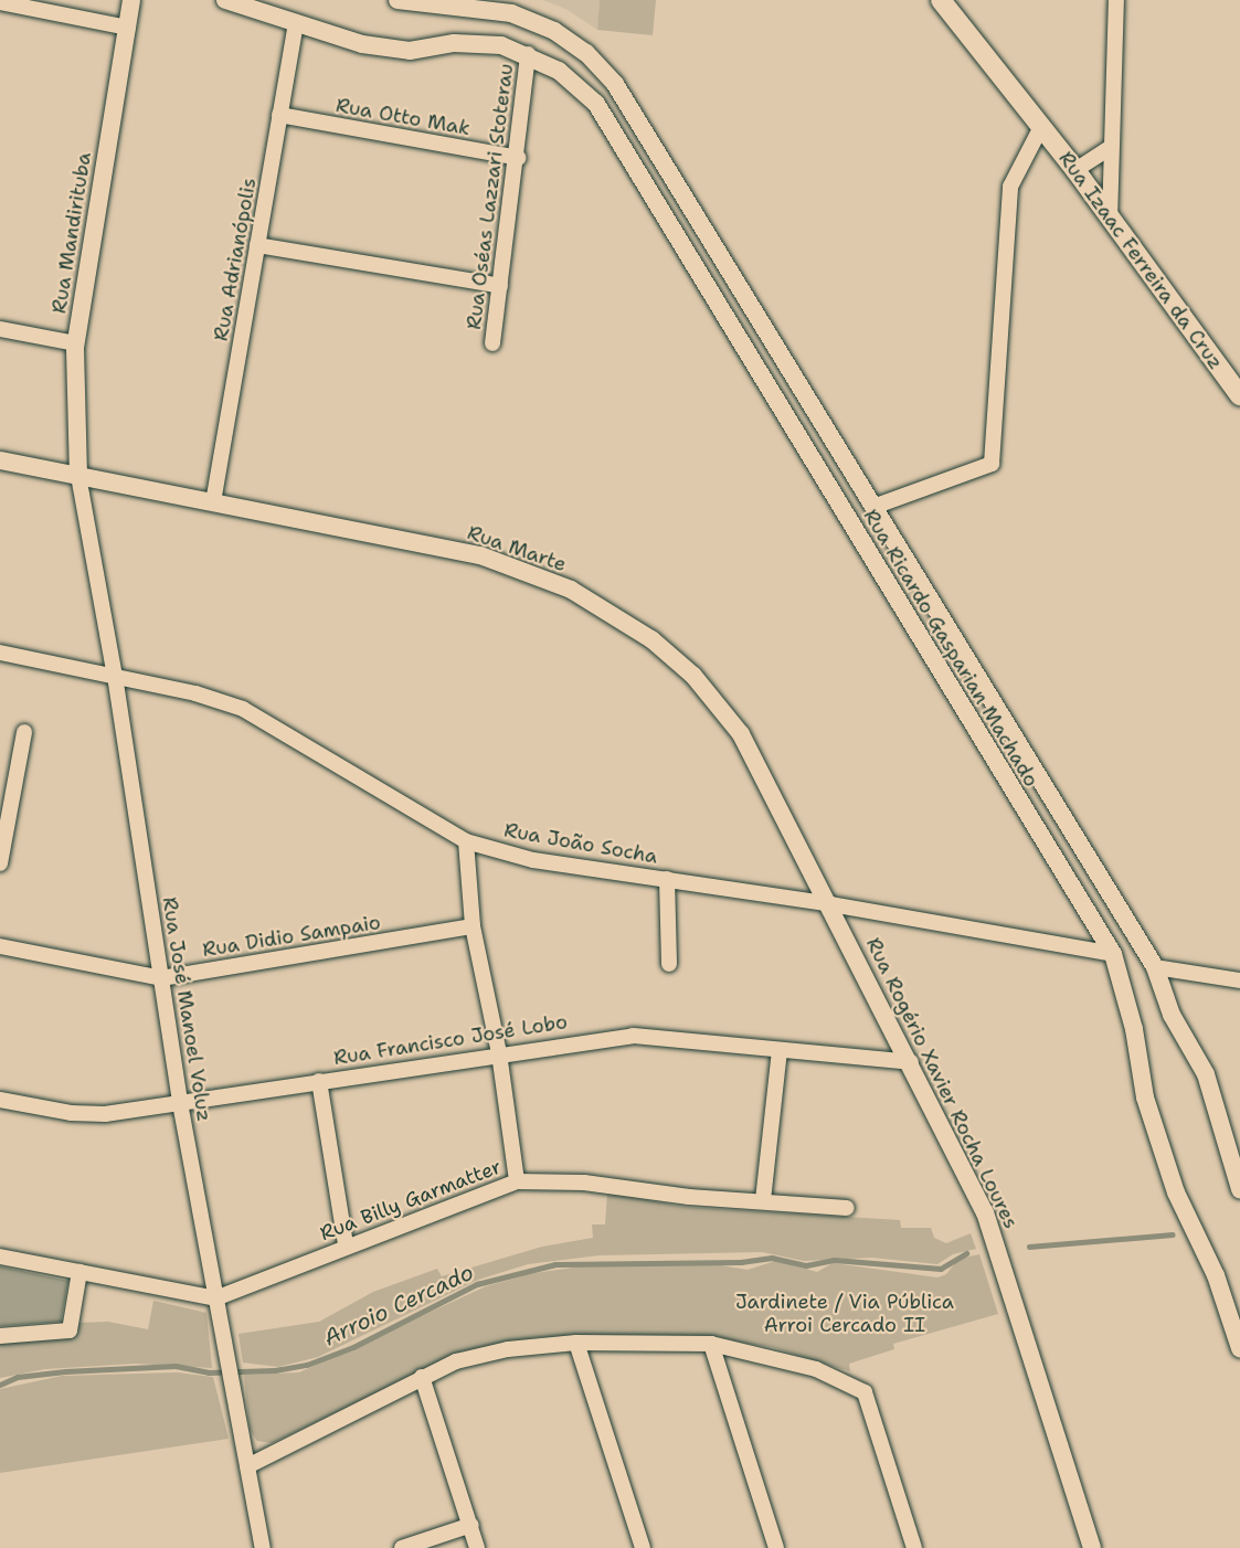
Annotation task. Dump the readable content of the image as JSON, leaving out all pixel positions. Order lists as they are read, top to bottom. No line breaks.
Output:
{"streets":{"main road":["Rua Izaac Ferreira da Cruz"],"street":["Rua Otto Mak","Rua Oséas Lazzari Stoterau","Rua Mandirituba","Rua Adrianópolis","Rua Marte","Rua Ricardo Gasparian Machado","Rua João Socha","Rua Didio Sampaio","Rua José Manoel Voluz","Rua Francisco José Lobo","Rua Rogério Xavier Rocha Loures","Rua Billy Garmatter"]},"crossings":[["Rua Otto Mak","Rua Oséas Lazzari Stoterau"],["Rua Otto Mak","Rua Adrianópolis"],["Rua Oséas Lazzari Stoterau","Rua Ricardo Gasparian Machado"],["Rua Mandirituba","Rua Marte"],["Rua Mandirituba","Rua José Manoel Voluz"],["Rua Adrianópolis","Rua Marte"],["Rua Adrianópolis","Rua Ricardo Gasparian Machado"],["Rua Izaac Ferreira da Cruz","Rua Ricardo Gasparian Machado"],["Rua Marte","Rua João Socha"],["Rua Marte","Rua José Manoel Voluz"],["Rua Marte","Rua Rogério Xavier Rocha Loures"],["Rua Ricardo Gasparian Machado","Rua João Socha"],["Rua João Socha","Rua José Manoel Voluz"],["Rua João Socha","Rua Rogério Xavier Rocha Loures"],["Rua Didio Sampaio","Rua José Manoel Voluz"],["Rua José Manoel Voluz","Rua Francisco José Lobo"],["Rua José Manoel Voluz","Rua Billy Garmatter"],["Rua Francisco José Lobo","Rua Rogério Xavier Rocha Loures"]],"water":["Arroio Cercado"],"parks":["Jardinete / Via Pública Arroi Cercado II"]}
